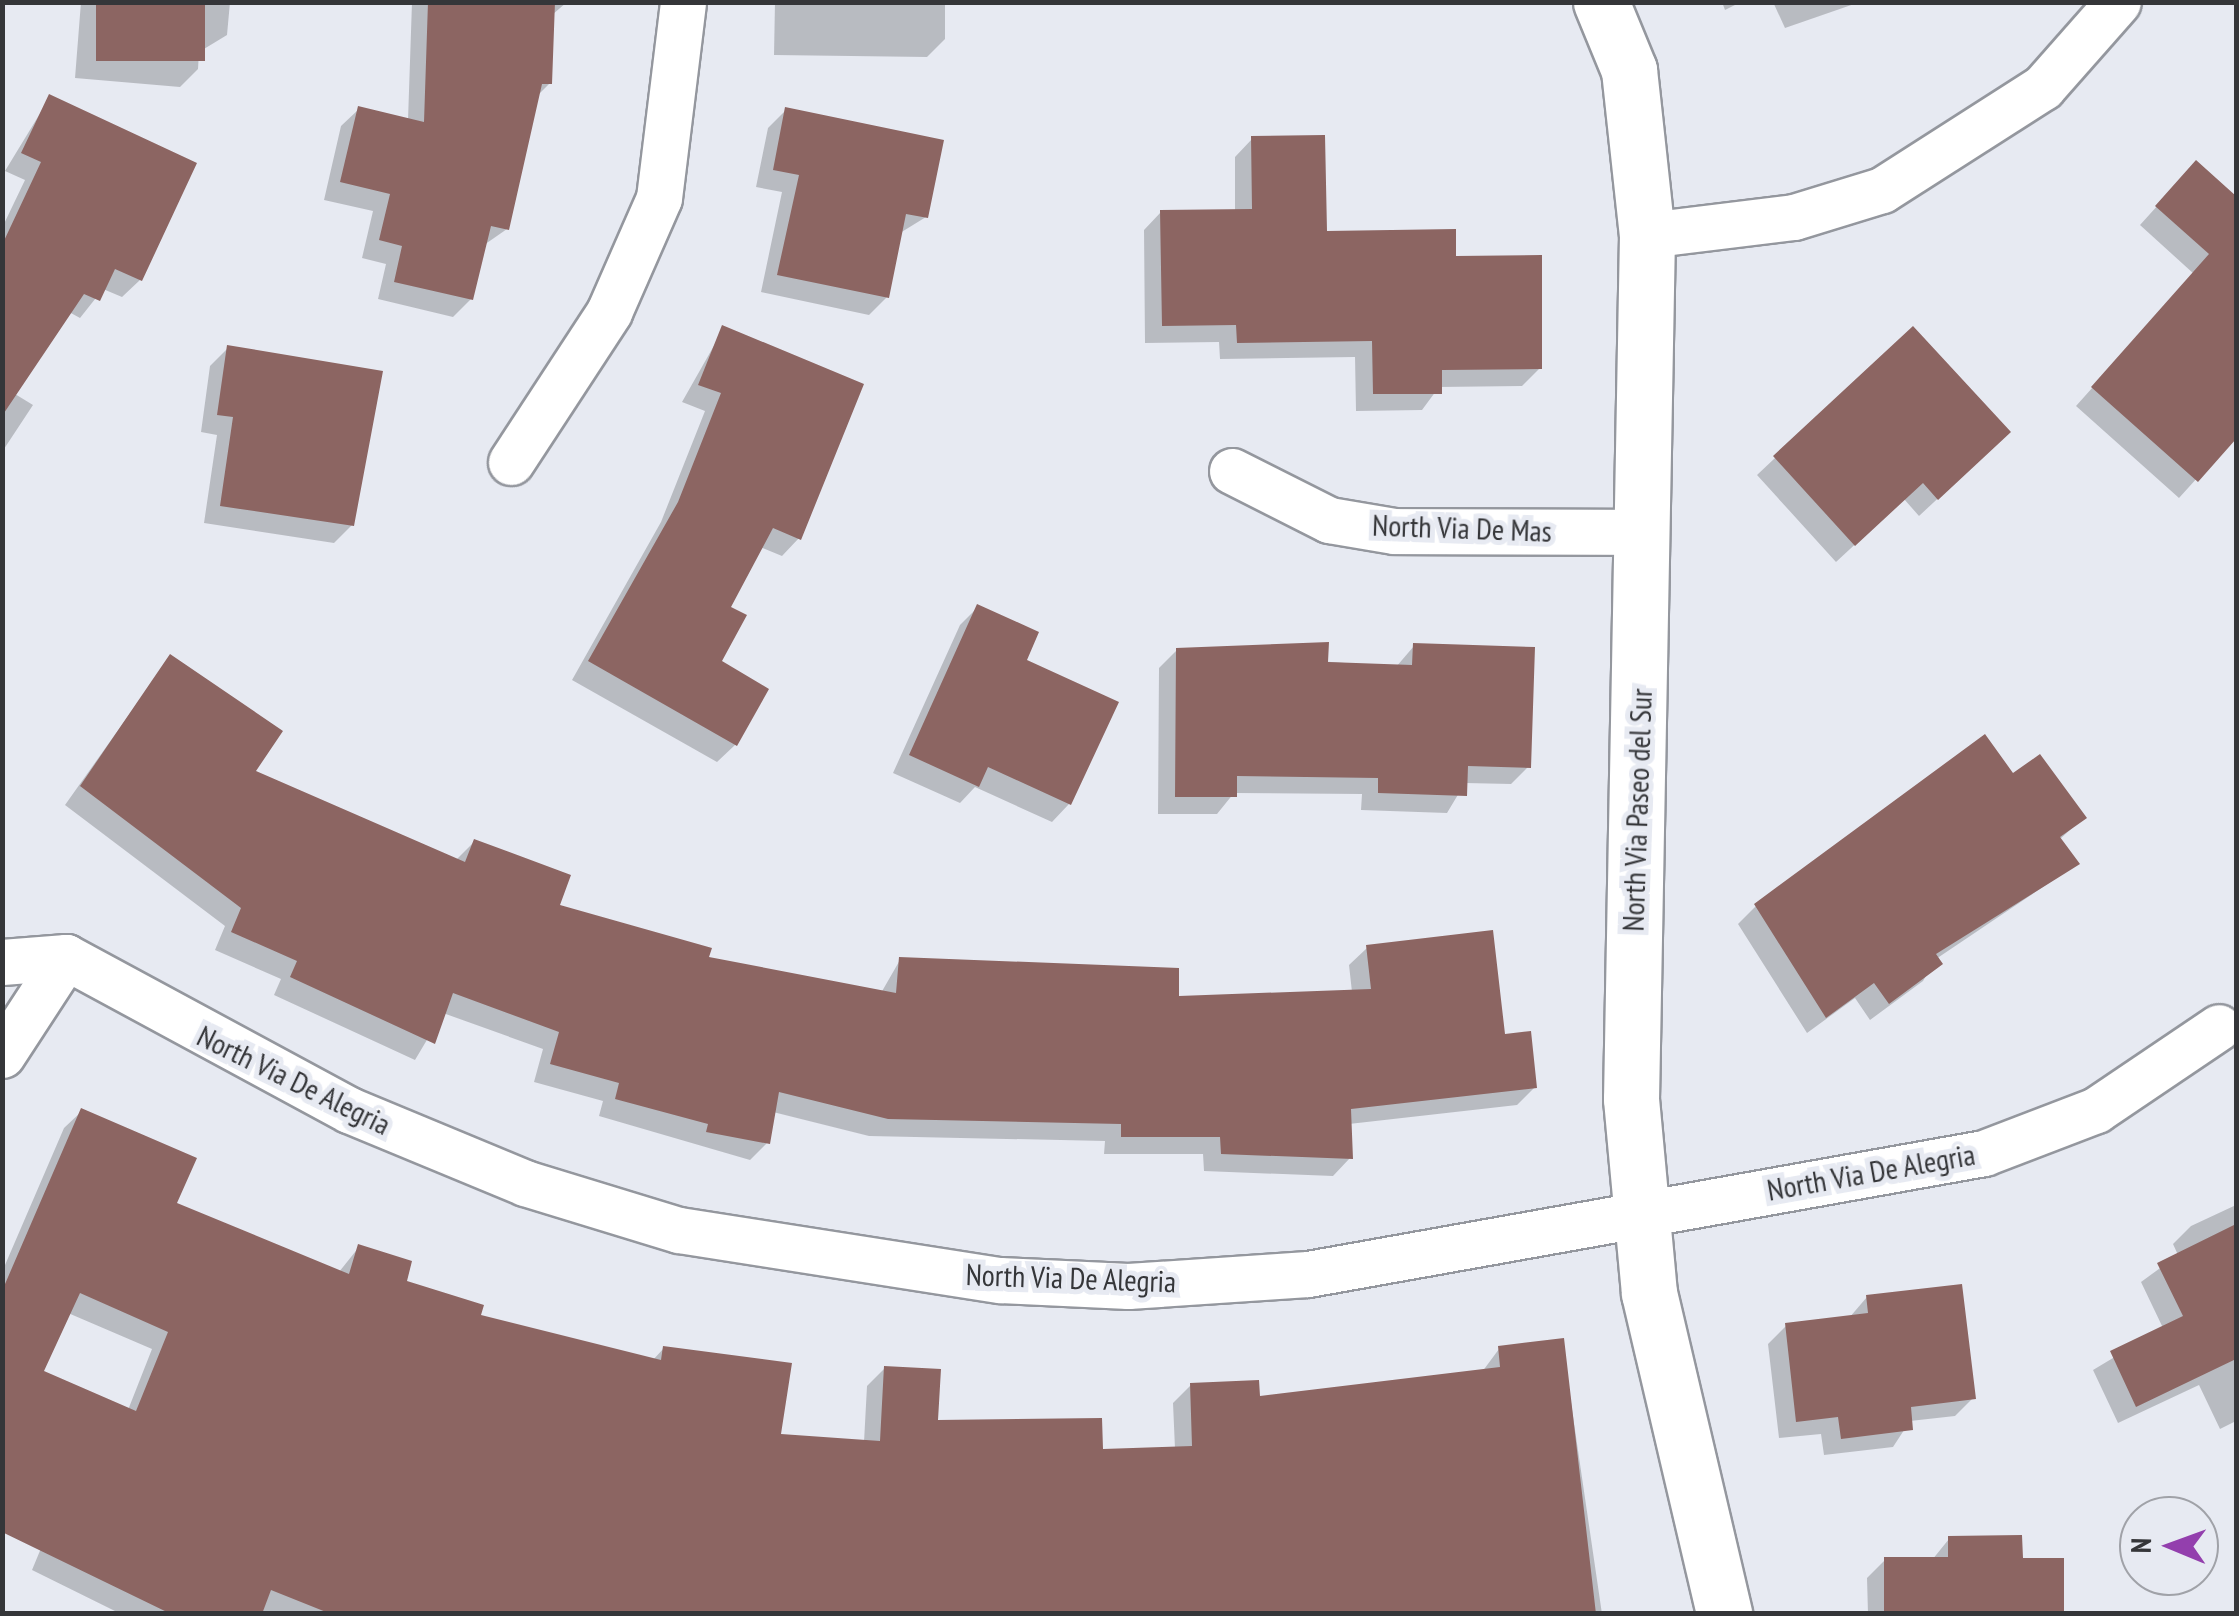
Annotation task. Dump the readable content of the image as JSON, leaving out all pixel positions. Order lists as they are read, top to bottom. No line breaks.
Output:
{"streets":{"street":["North Via De Mas","North Via Paseo del Sur","North Via De Alegria"]},"crossings":[["North Via De Mas","North Via Paseo del Sur"],["North Via Paseo del Sur","North Via De Alegria"]],"north":"left"}
